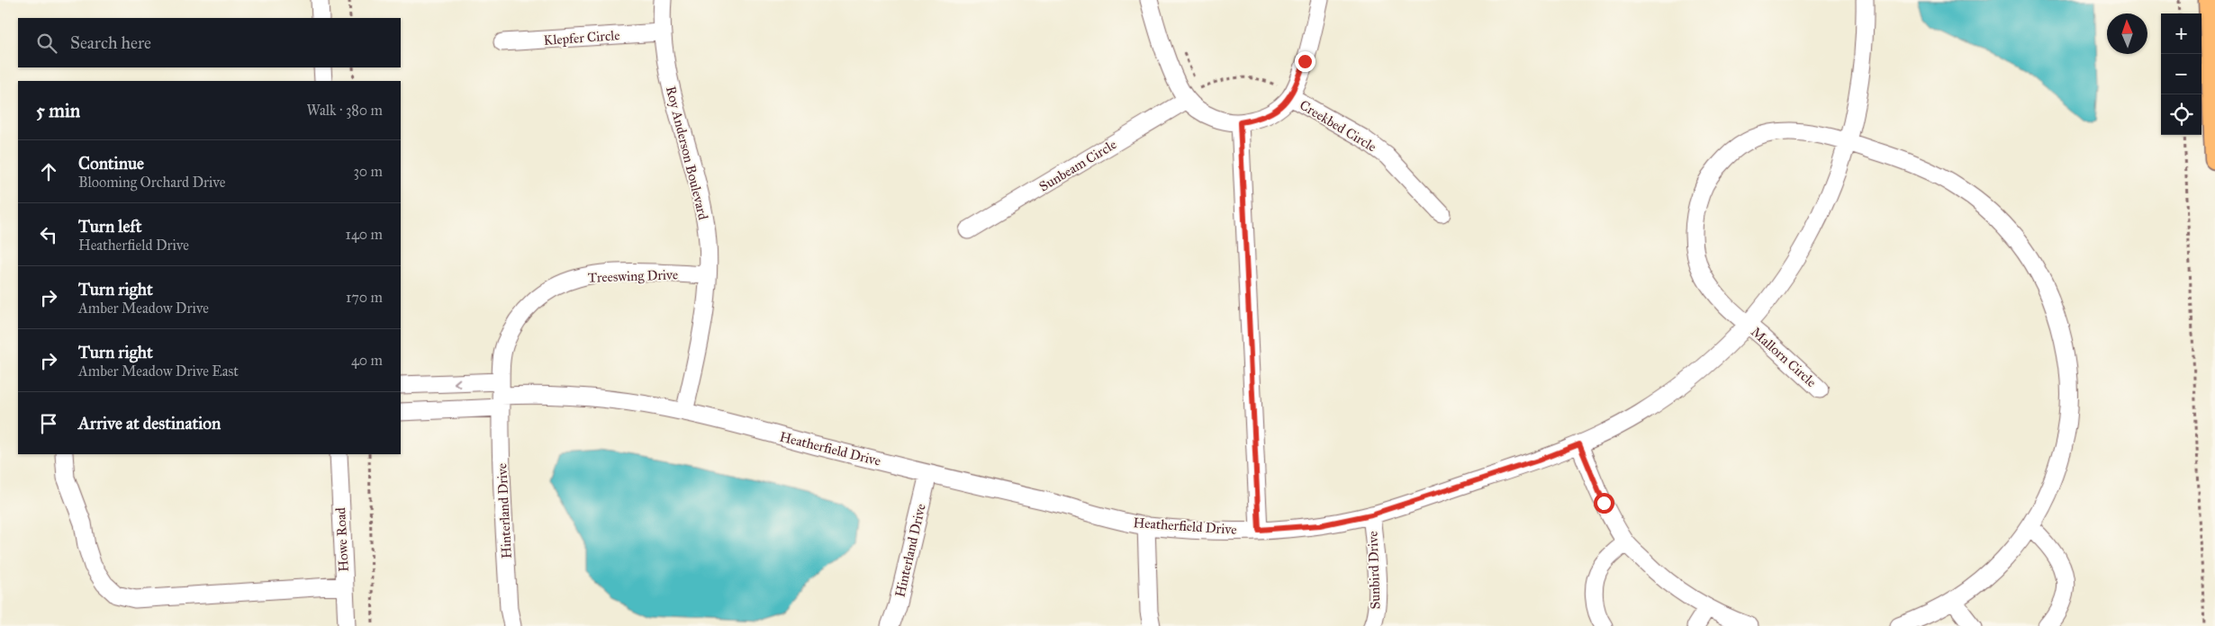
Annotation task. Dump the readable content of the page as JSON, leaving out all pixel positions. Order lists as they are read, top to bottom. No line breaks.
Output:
{"streets":{"street":["Klepfer Circle","Creekbed Circle","Roy Anderson Boulevard","Sunbeam Circle","Treeswing Drive","Mallorn Circle","Heatherfield Drive","Hinterland Drive","Howe Road","Sunbird Drive"]},"crossings":[["Klepfer Circle","Roy Anderson Boulevard"],["Roy Anderson Boulevard","Treeswing Drive"],["Roy Anderson Boulevard","Heatherfield Drive"],["Treeswing Drive","Heatherfield Drive"],["Treeswing Drive","Hinterland Drive"],["Mallorn Circle","Heatherfield Drive"],["Heatherfield Drive","Hinterland Drive"],["Heatherfield Drive","Sunbird Drive"]],"north":"top","page":{"map_buttons":["+","−"],"search":"Search here","heading":["5 min","Walk · 380 m"],"list":[["Continue","Blooming Orchard Drive","30 m"],["Turn left","Heatherfield Drive","140 m"],["Turn right","Amber Meadow Drive","170 m"],["Turn right","Amber Meadow Drive East","40 m"],"Arrive at destination"]}}
